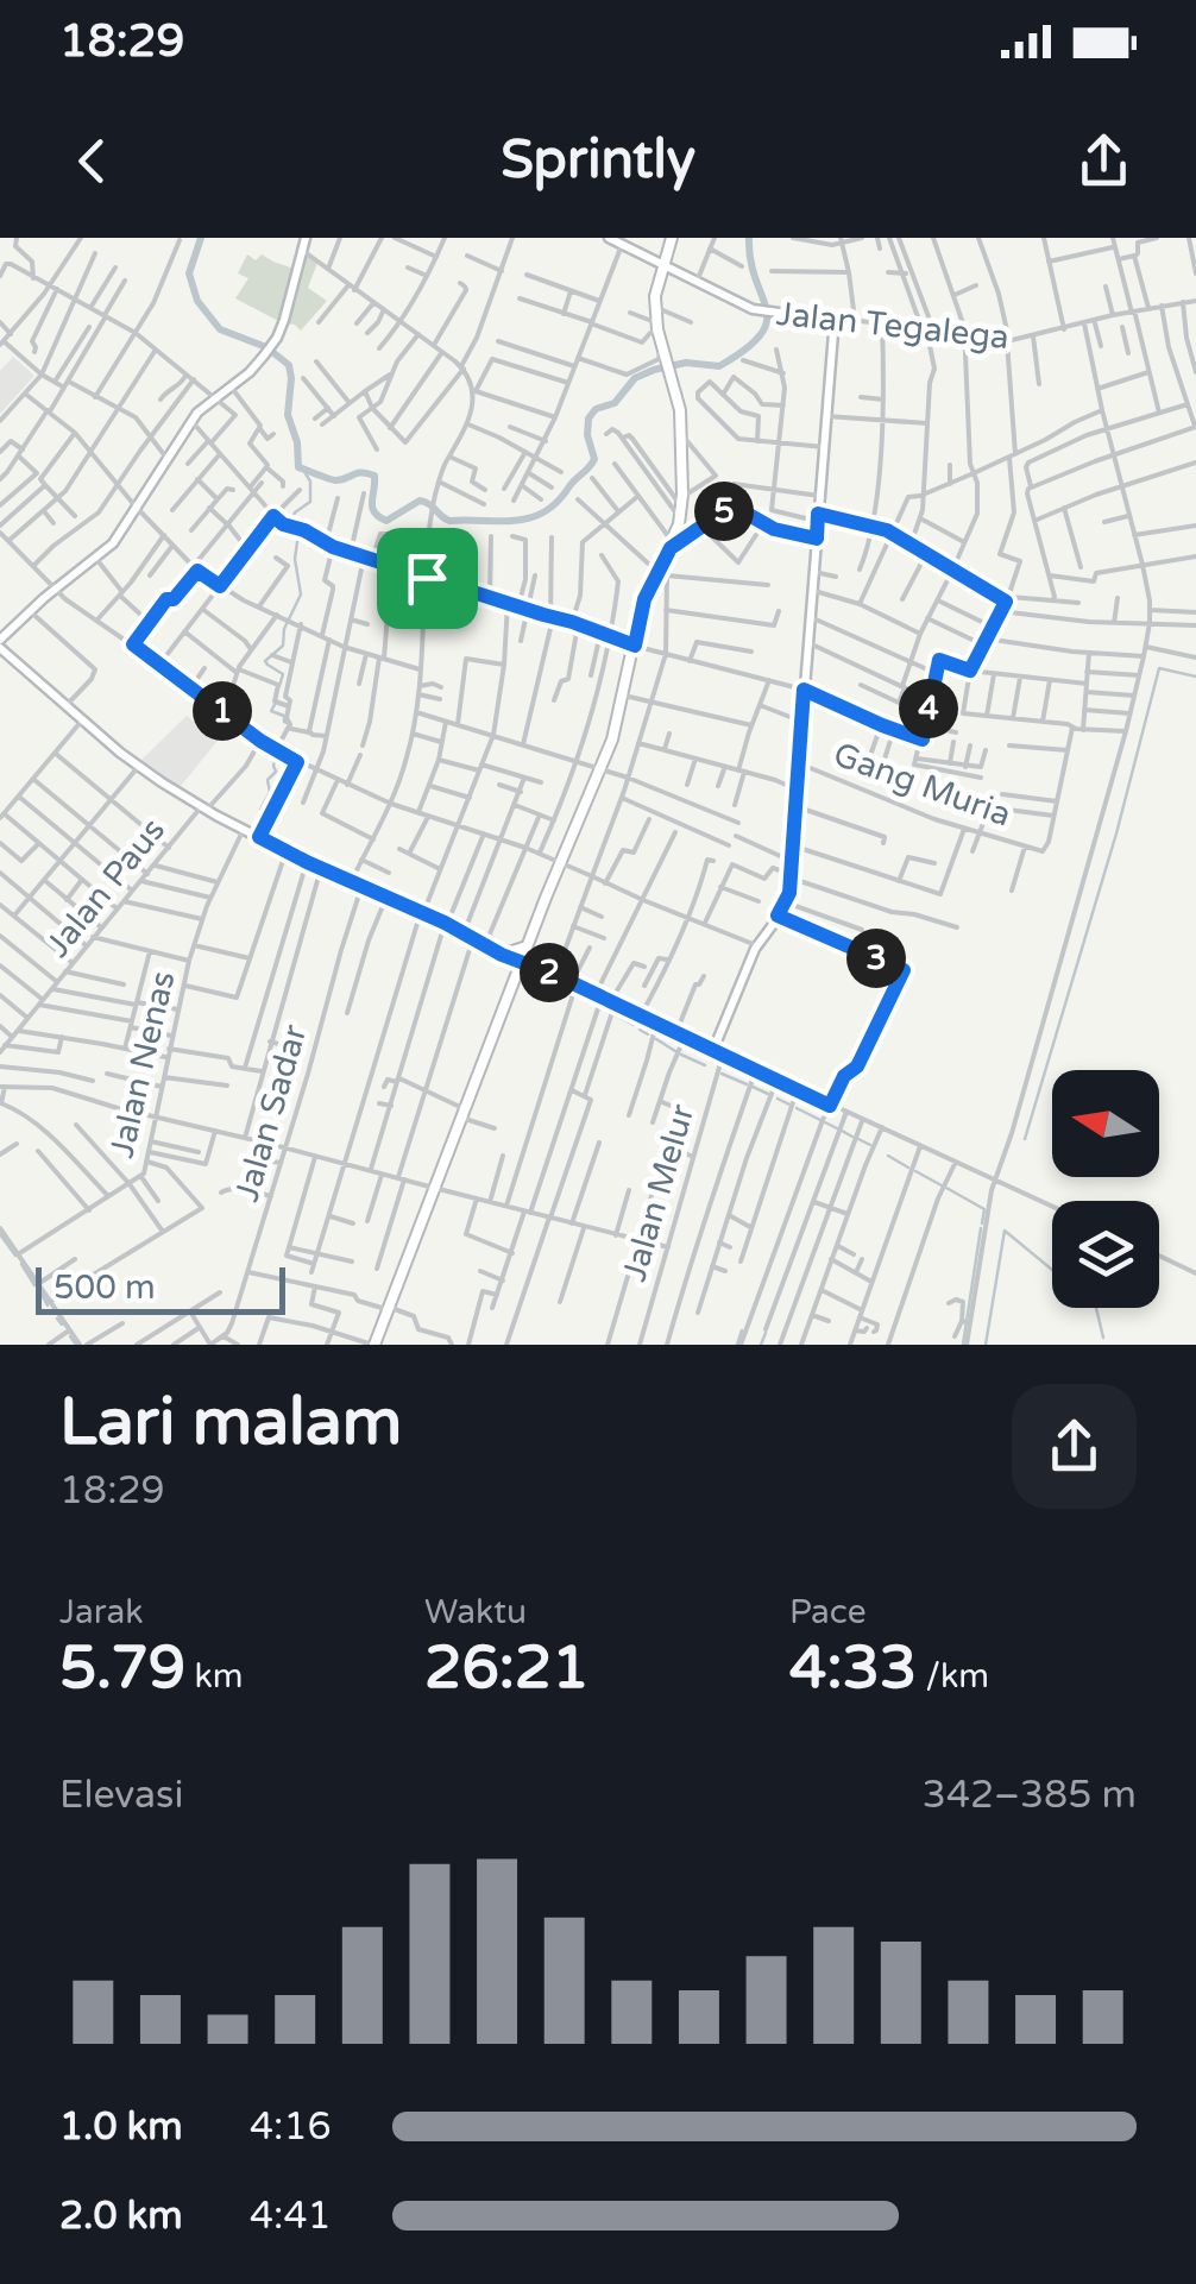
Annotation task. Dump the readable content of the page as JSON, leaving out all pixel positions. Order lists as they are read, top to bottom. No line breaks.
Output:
{"streets":{"street":["Jalan Tegalega","Gang Muria","Jalan Paus","Jalan Nenas","Jalan Sadar","Jalan Melur"]},"scale_bar":"500 m","north":"left","page":{"status":"18:29","header":"Sprintly","pins":["5","4","1","3","2"],"scale":"500 m","heading":["Lari malam","18:29"],"stats":[["Jarak","5.79 km"],["Waktu","26:21"],["Pace","4:33 /km"]],"chart":["Elevasi","342–385 m"],"list":[{"name":"1.0 km","note":"4:16"},{"name":"2.0 km","note":"4:41"}]}}
